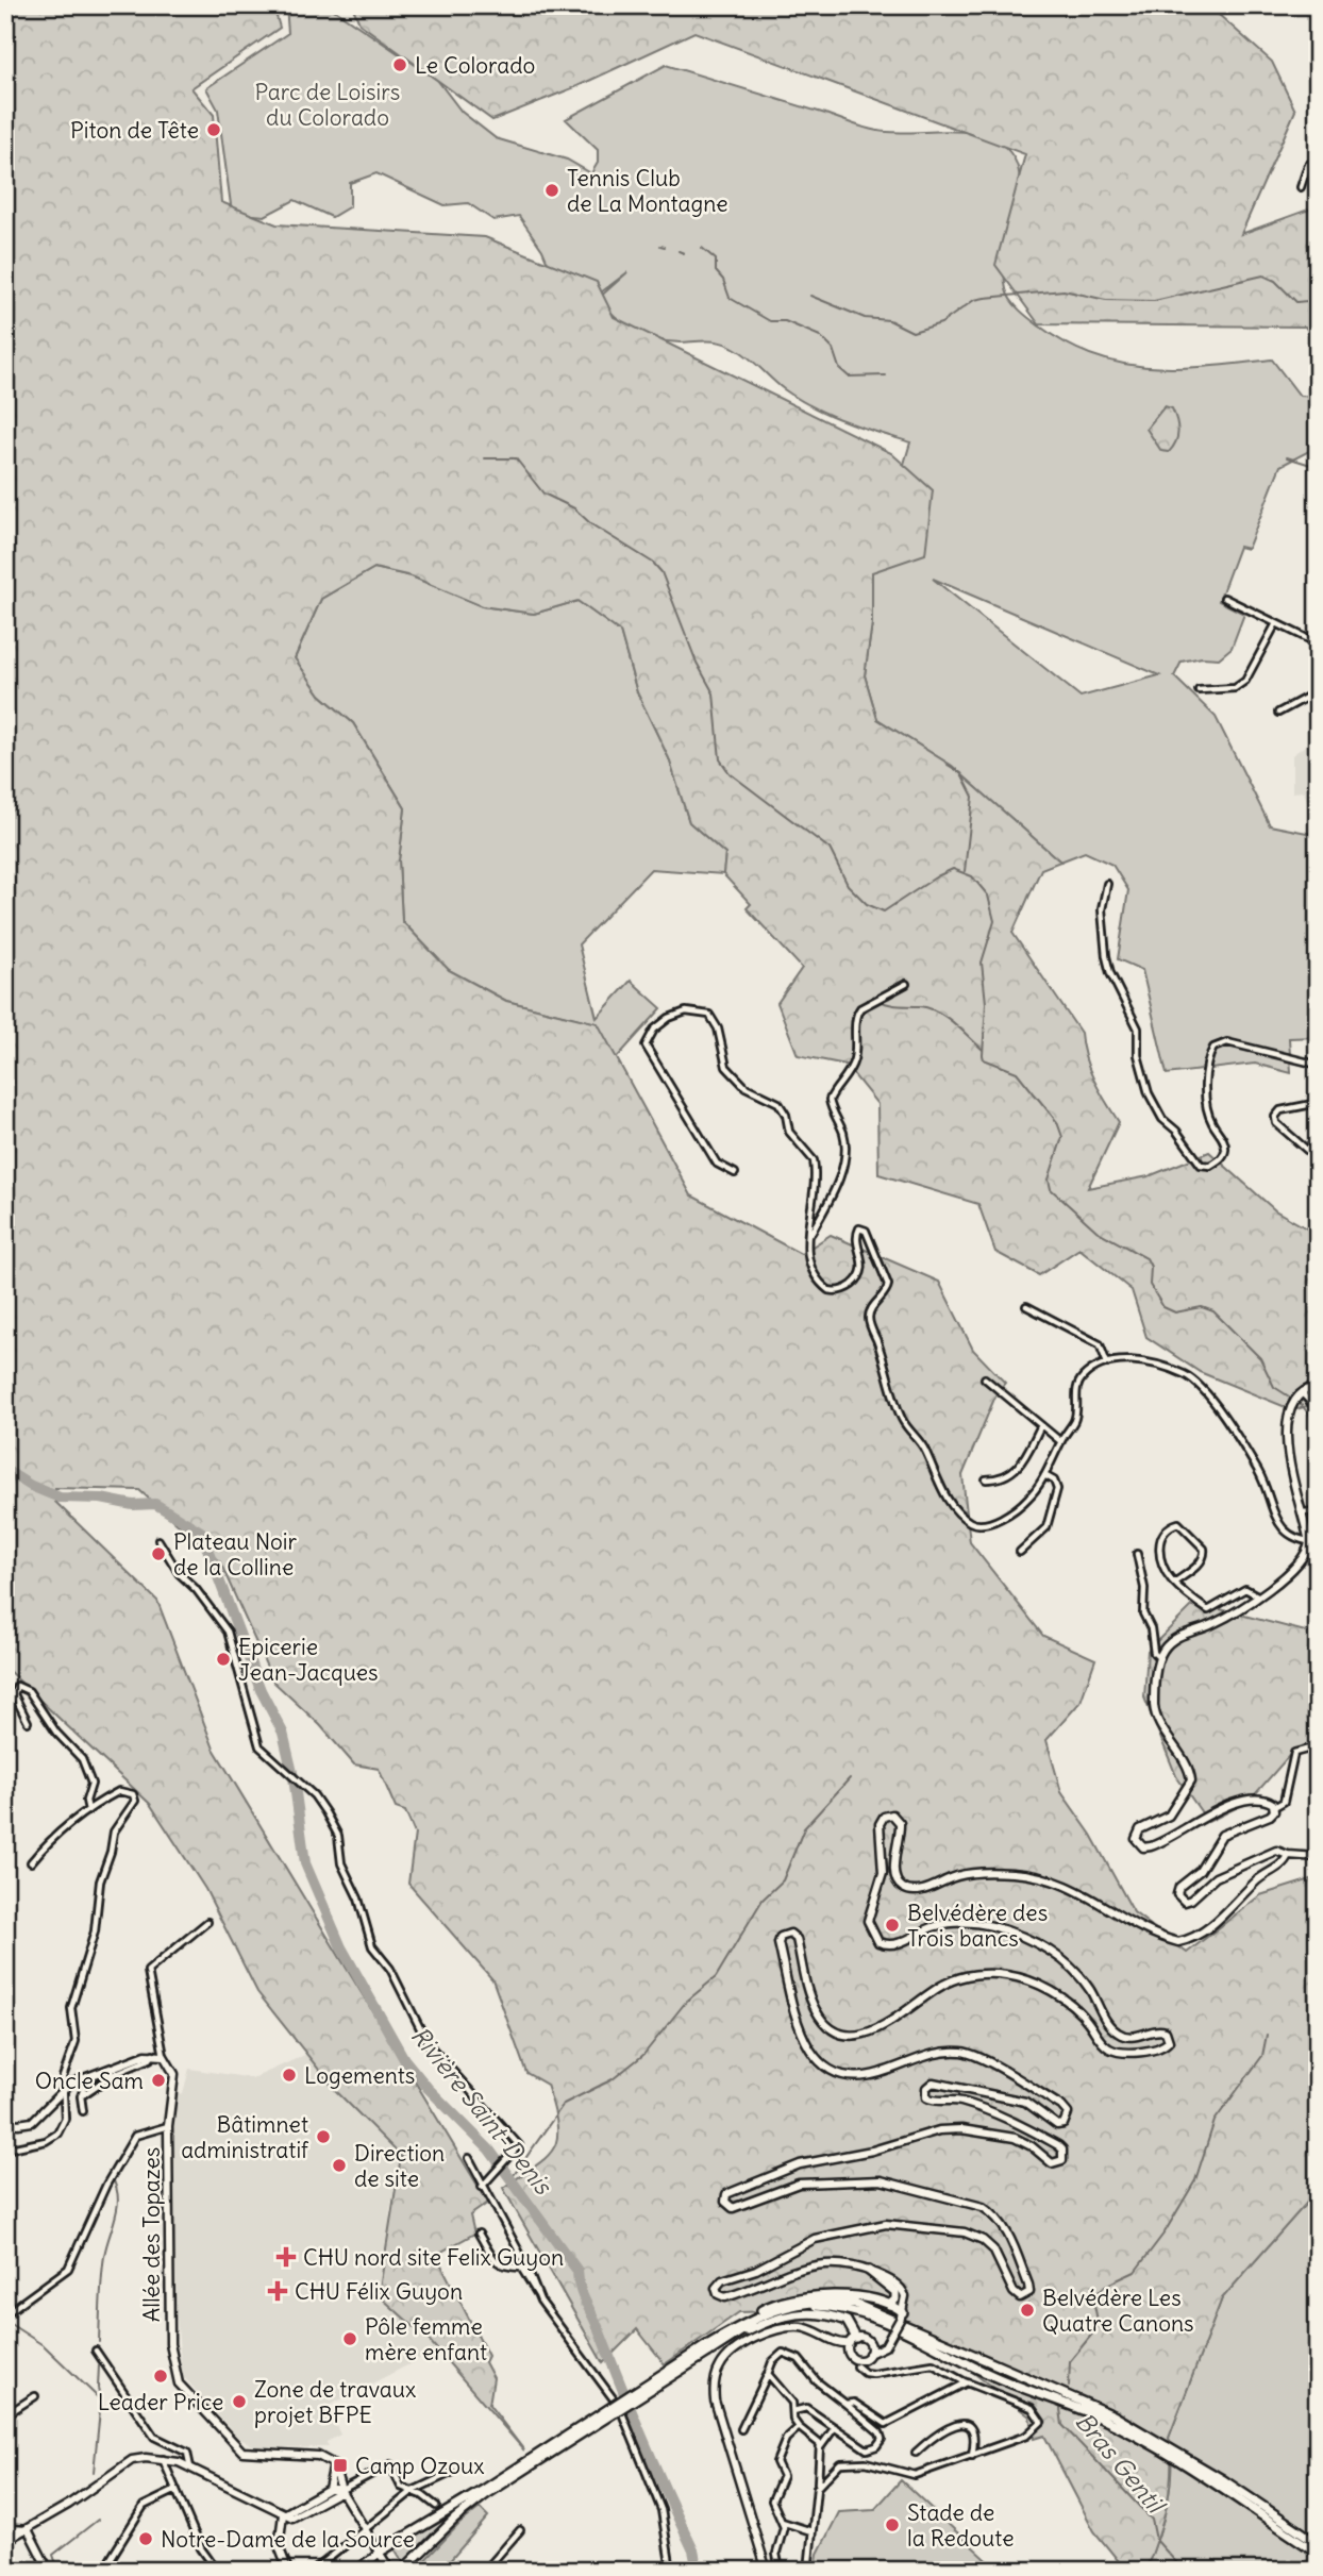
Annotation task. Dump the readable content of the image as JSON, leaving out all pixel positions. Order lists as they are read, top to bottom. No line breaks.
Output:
{"streets":{"main road":["Allée des Topazes"]},"water":["Rivière Saint-Denis","Bras Gentil"],"parks":["Parc de Loisirs du Colorado"],"places":{"other":["Le Colorado","Piton de Tête","Tennis Club de La Montagne","Plateau Noir de la Colline","Epicerie Jean-Jacques","Belvédère des Trois bancs","Logements","Oncle Sam","Bâtimnet administratif","Direction de site","Belvédère Les Quatre Canons","Pôle femme mère enfant","Leader Price","Zone de travaux projet BFPE","Stade de la Redoute","Notre-Dame de la Source"],"health":["CHU nord site Felix Guyon","CHU Félix Guyon"],"transit":["Camp Ozoux"]}}
